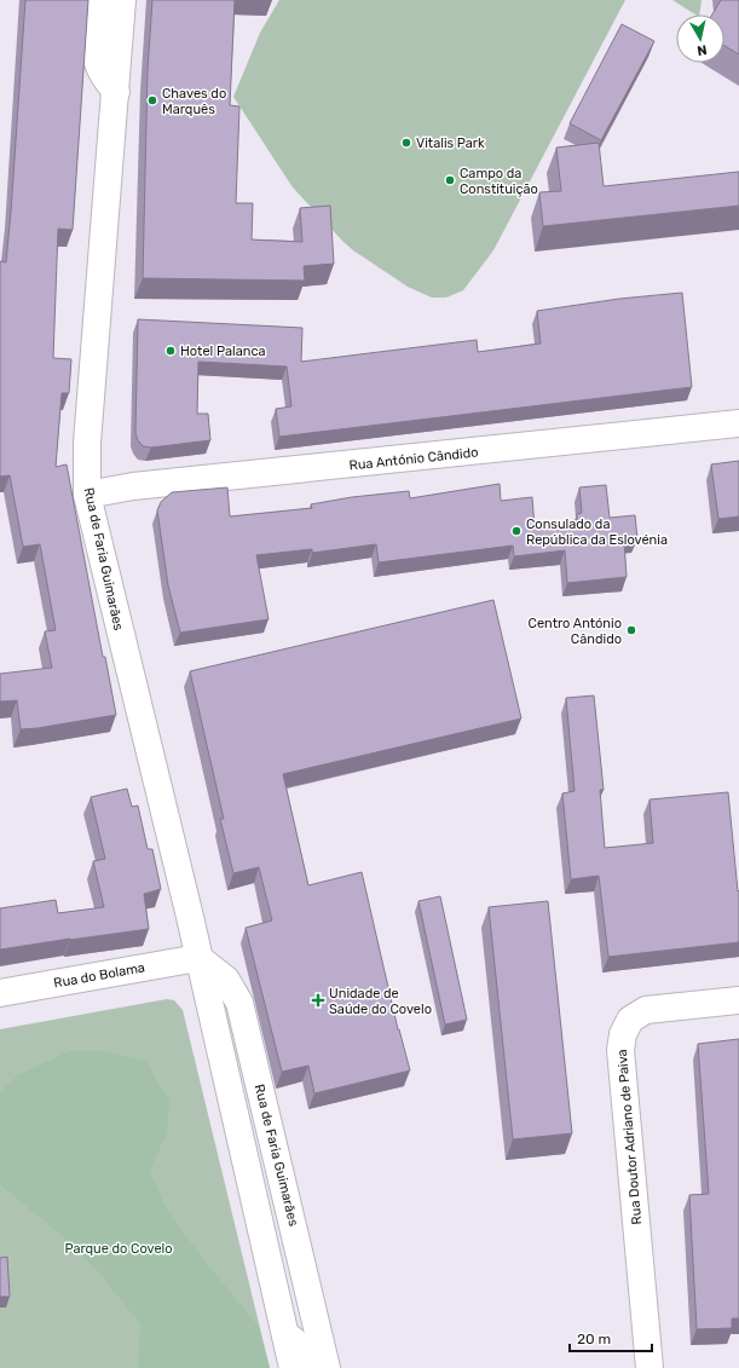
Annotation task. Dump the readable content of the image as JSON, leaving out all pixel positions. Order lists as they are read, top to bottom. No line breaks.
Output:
{"streets":{"main road":["Rua António Cândido","Rua de Faria Guimarães","Rua do Bolama","Rua Doutor Adriano de Paiva"]},"crossings":[["Rua António Cândido","Rua de Faria Guimarães"],["Rua de Faria Guimarães","Rua do Bolama"]],"parks":["Parque do Covelo"],"places":{"other":["Chaves do Marquês","Vitalis Park","Campo da Constituição","Hotel Palanca","Consulado da República da Eslovénia","Centro António Cândido"],"health":["Unidade de Saúde do Covelo"]},"scale_bar":"20 m","north":"bottom"}
